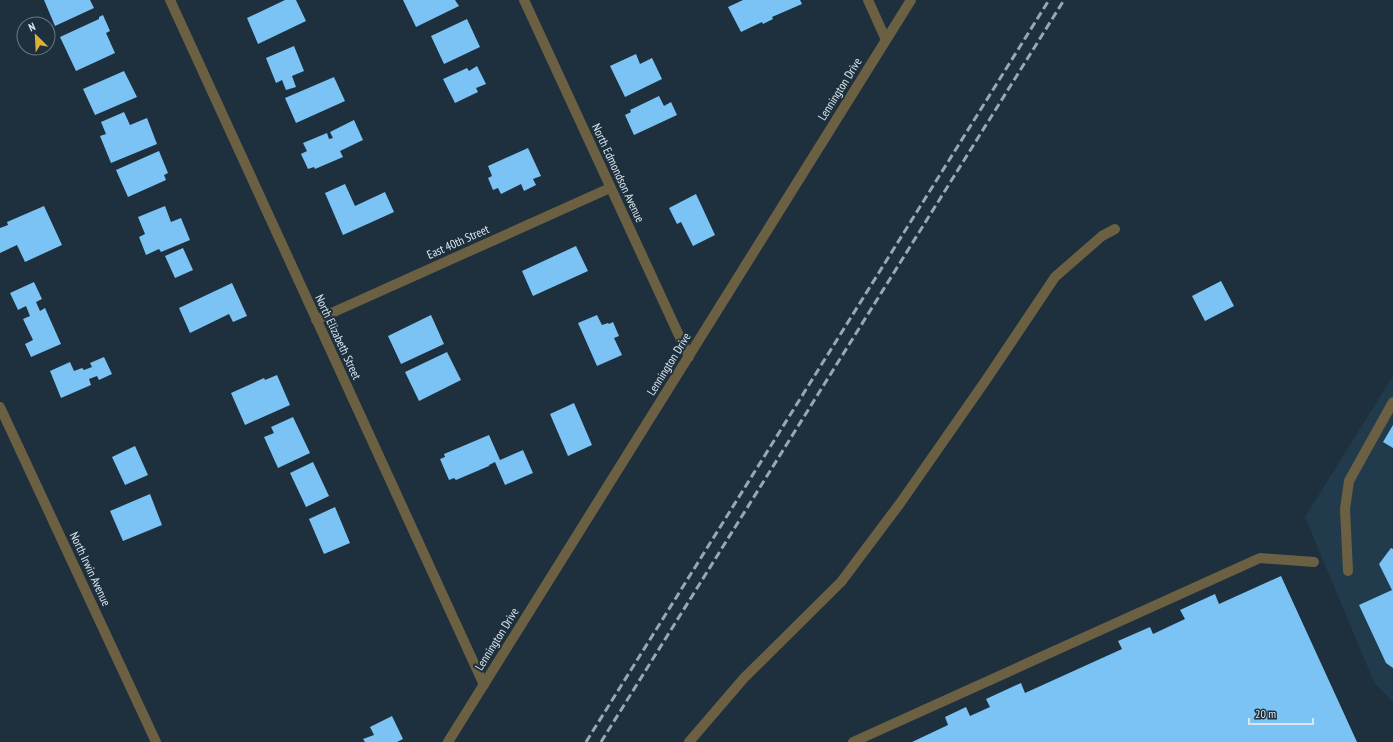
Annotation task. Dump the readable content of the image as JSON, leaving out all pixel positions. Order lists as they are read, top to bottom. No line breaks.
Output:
{"streets":{"street":["Lennington Drive","North Edmondson Avenue","East 40th Street","North Elizabeth Street","North Irwin Avenue"]},"crossings":[["Lennington Drive","North Edmondson Avenue"],["Lennington Drive","North Elizabeth Street"],["North Edmondson Avenue","East 40th Street"],["East 40th Street","North Elizabeth Street"]],"scale_bar":"20 m","north":"top left"}
